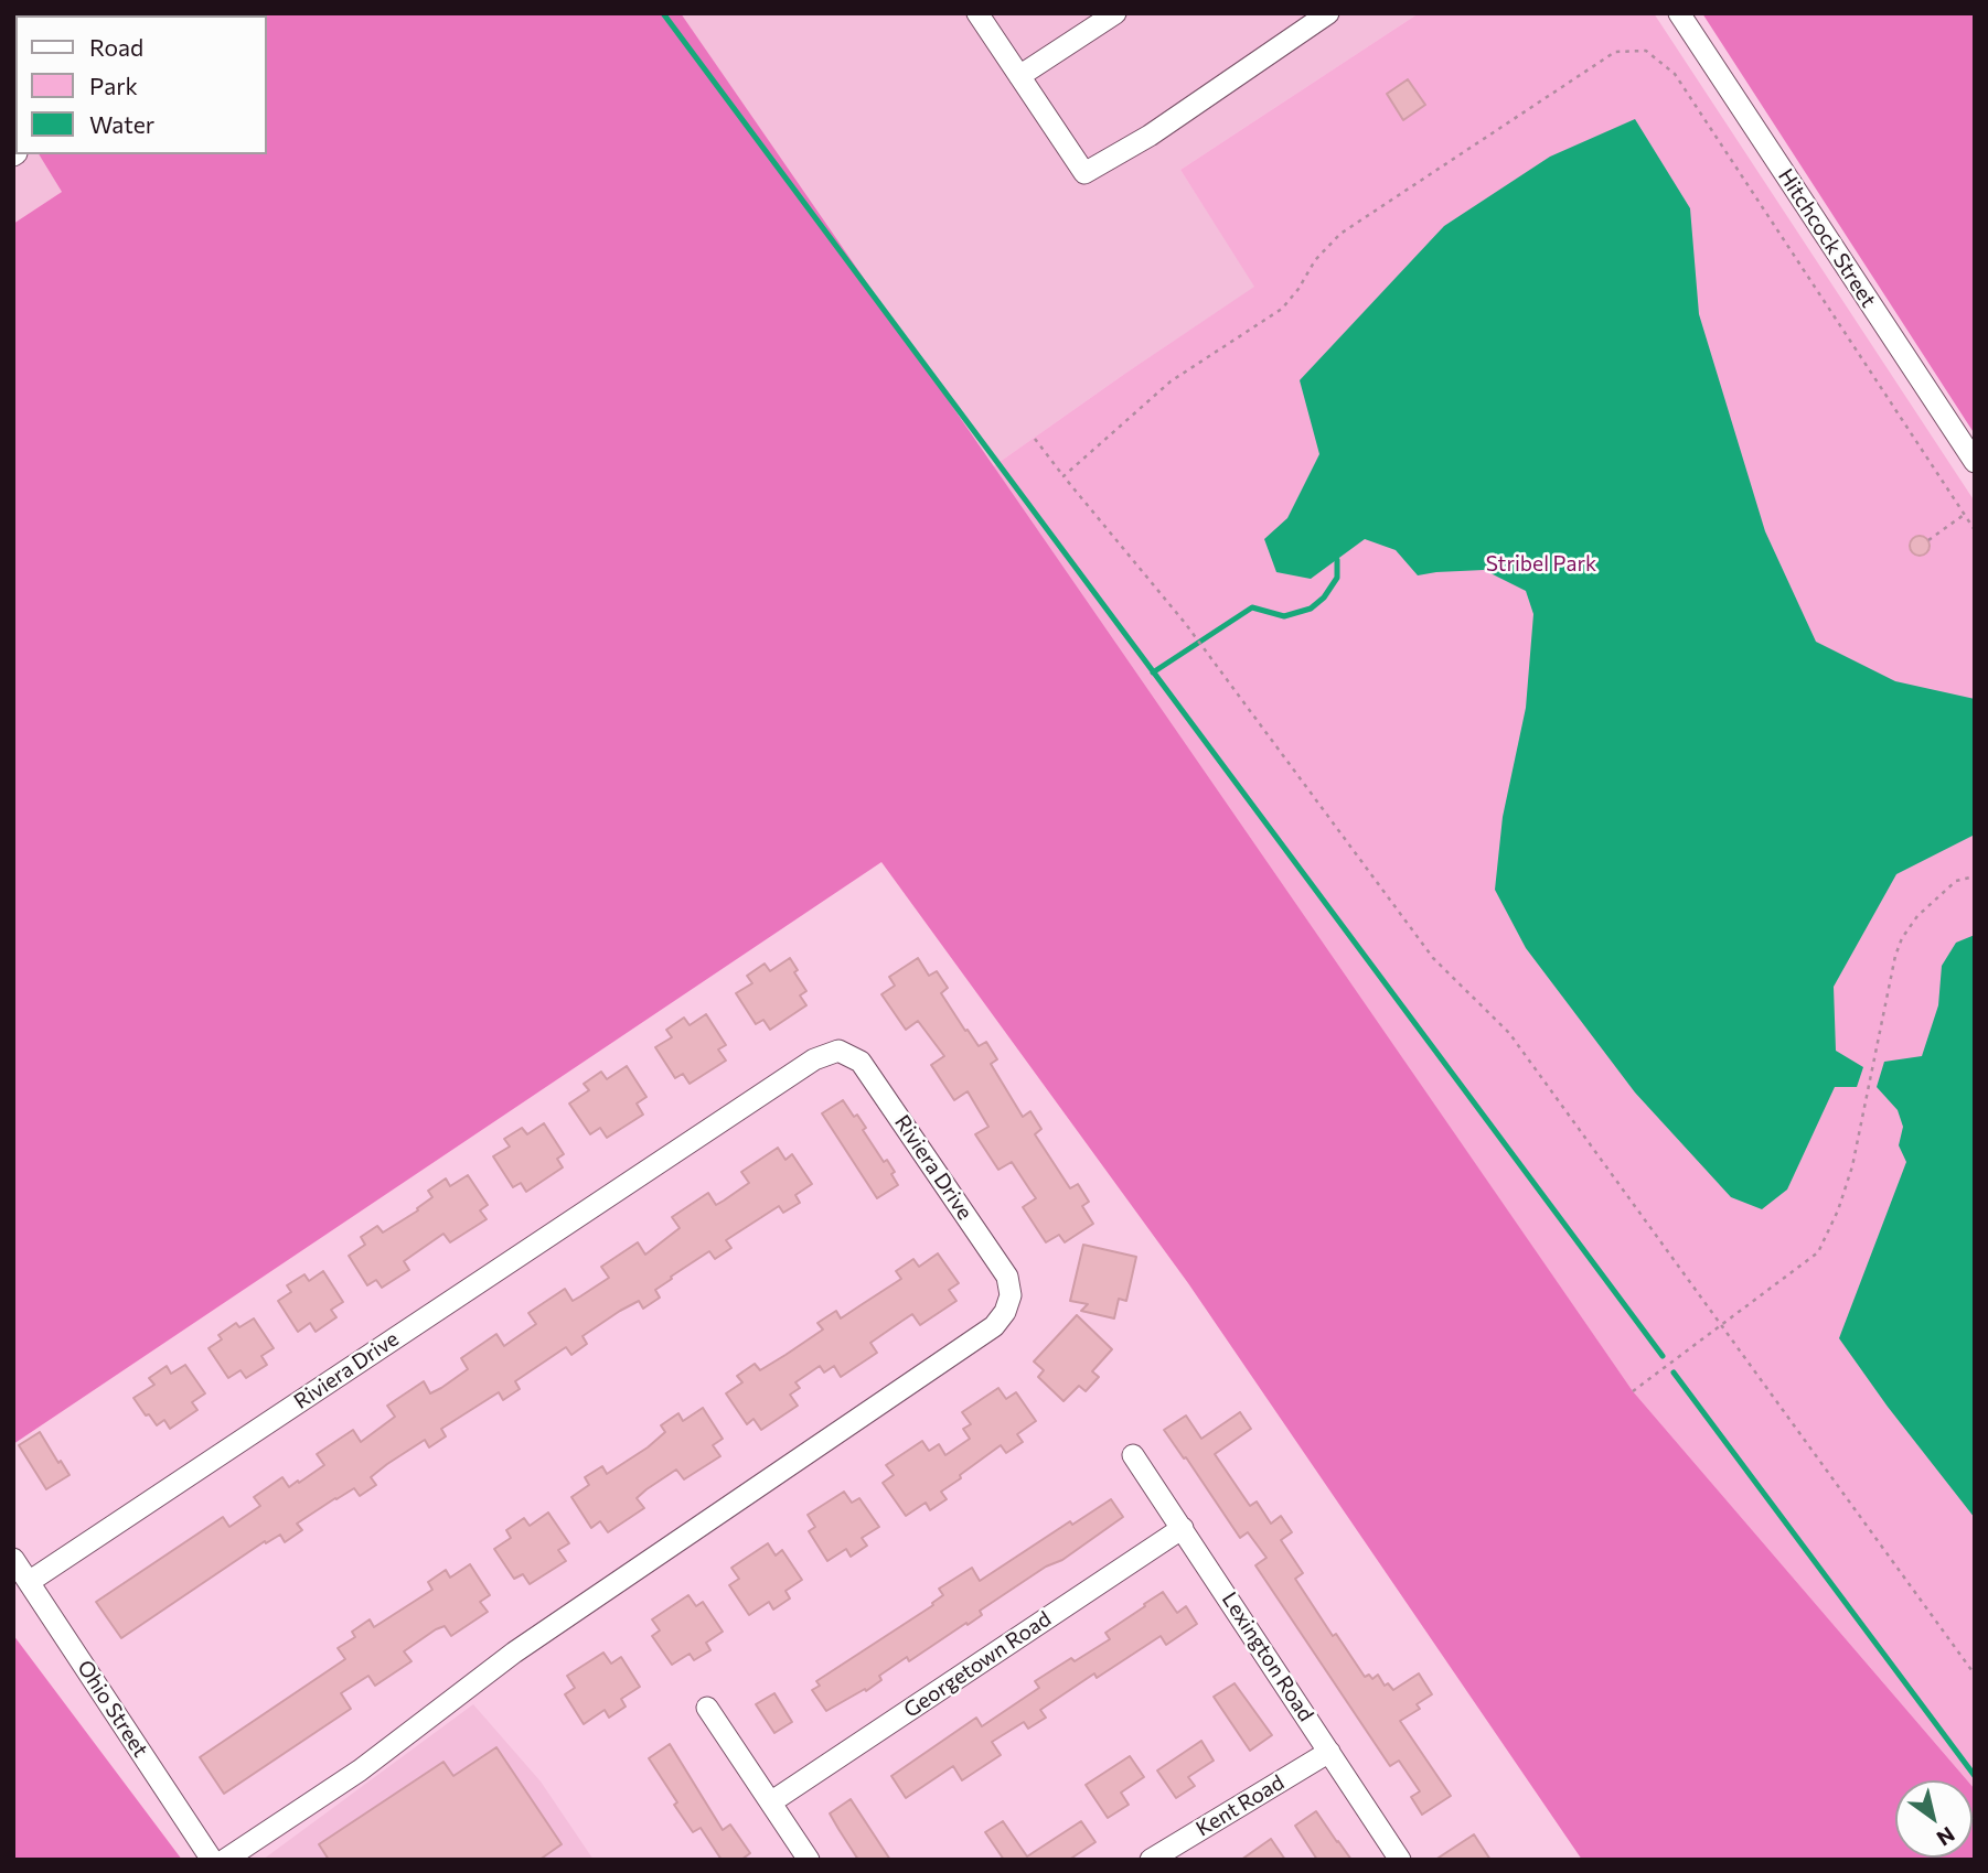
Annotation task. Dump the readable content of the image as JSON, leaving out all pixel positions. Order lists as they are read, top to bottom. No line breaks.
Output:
{"streets":{"street":["Hitchcock Street","Riviera Drive","Lexington Road","Georgetown Road","Ohio Street","Kent Road"]},"crossings":[["Riviera Drive","Ohio Street"],["Lexington Road","Georgetown Road"],["Lexington Road","Kent Road"]],"parks":["Stribel Park"],"legend":["Road","Park","Water"],"north":"bottom right"}
